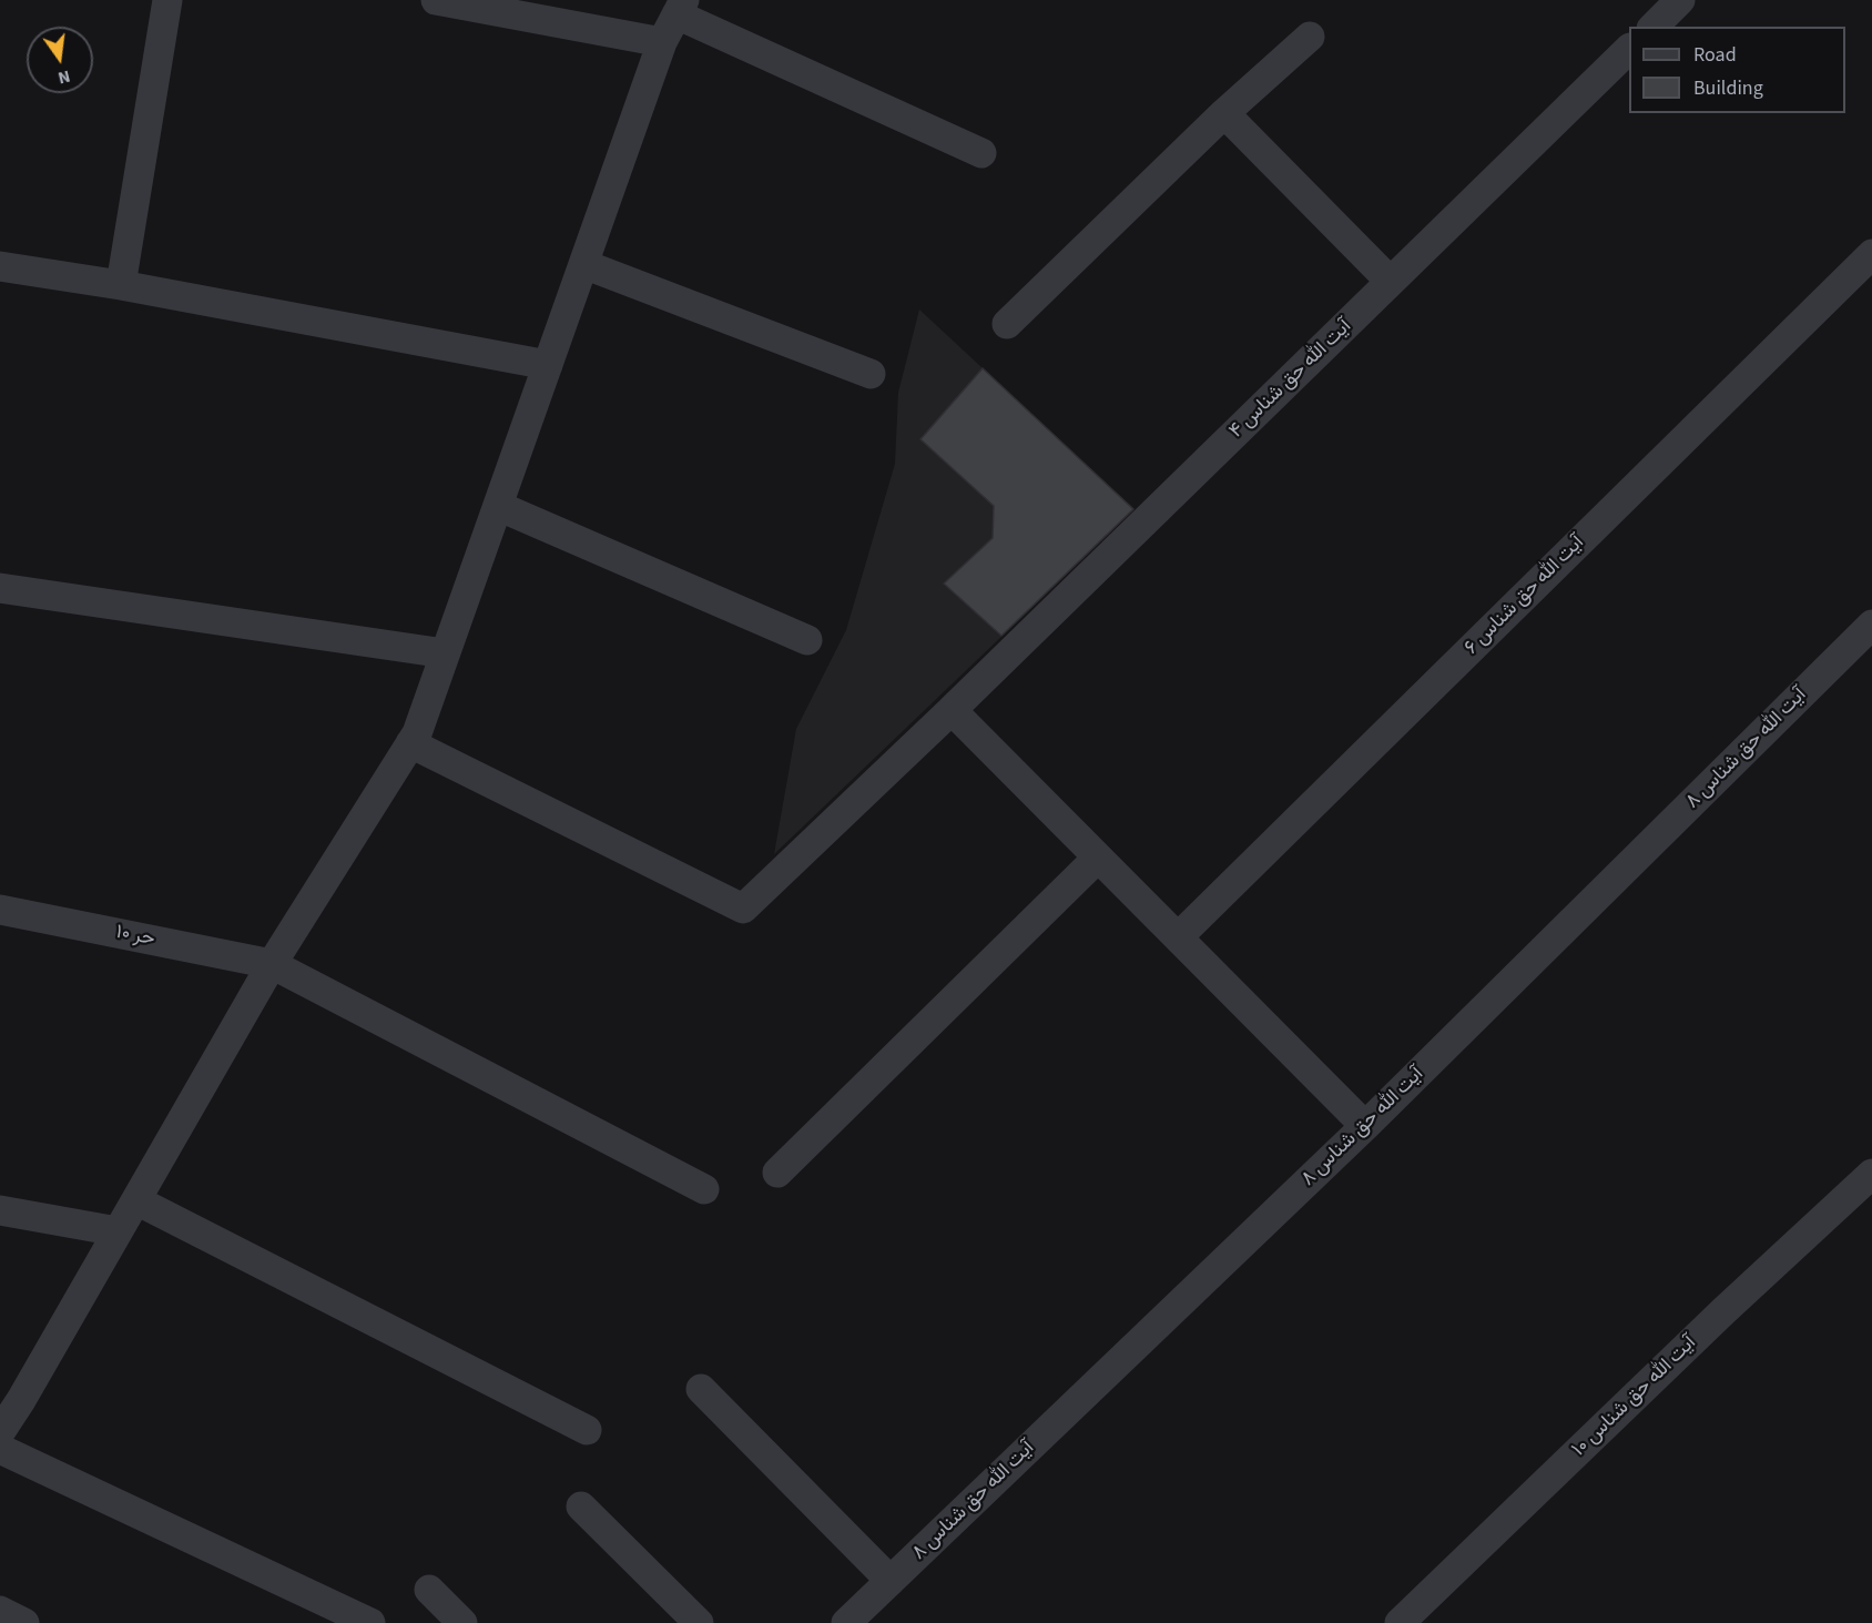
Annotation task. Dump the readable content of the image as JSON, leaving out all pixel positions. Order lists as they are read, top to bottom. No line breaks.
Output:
{"streets":{"street":["آیت الله حق شناس ۴","آیت الله حق شناس ۶","آیت الله حق شناس ۸","حر ۱۰","آیت الله حق شناس ۱۰"]},"legend":["Road","Building"],"north":"bottom"}
